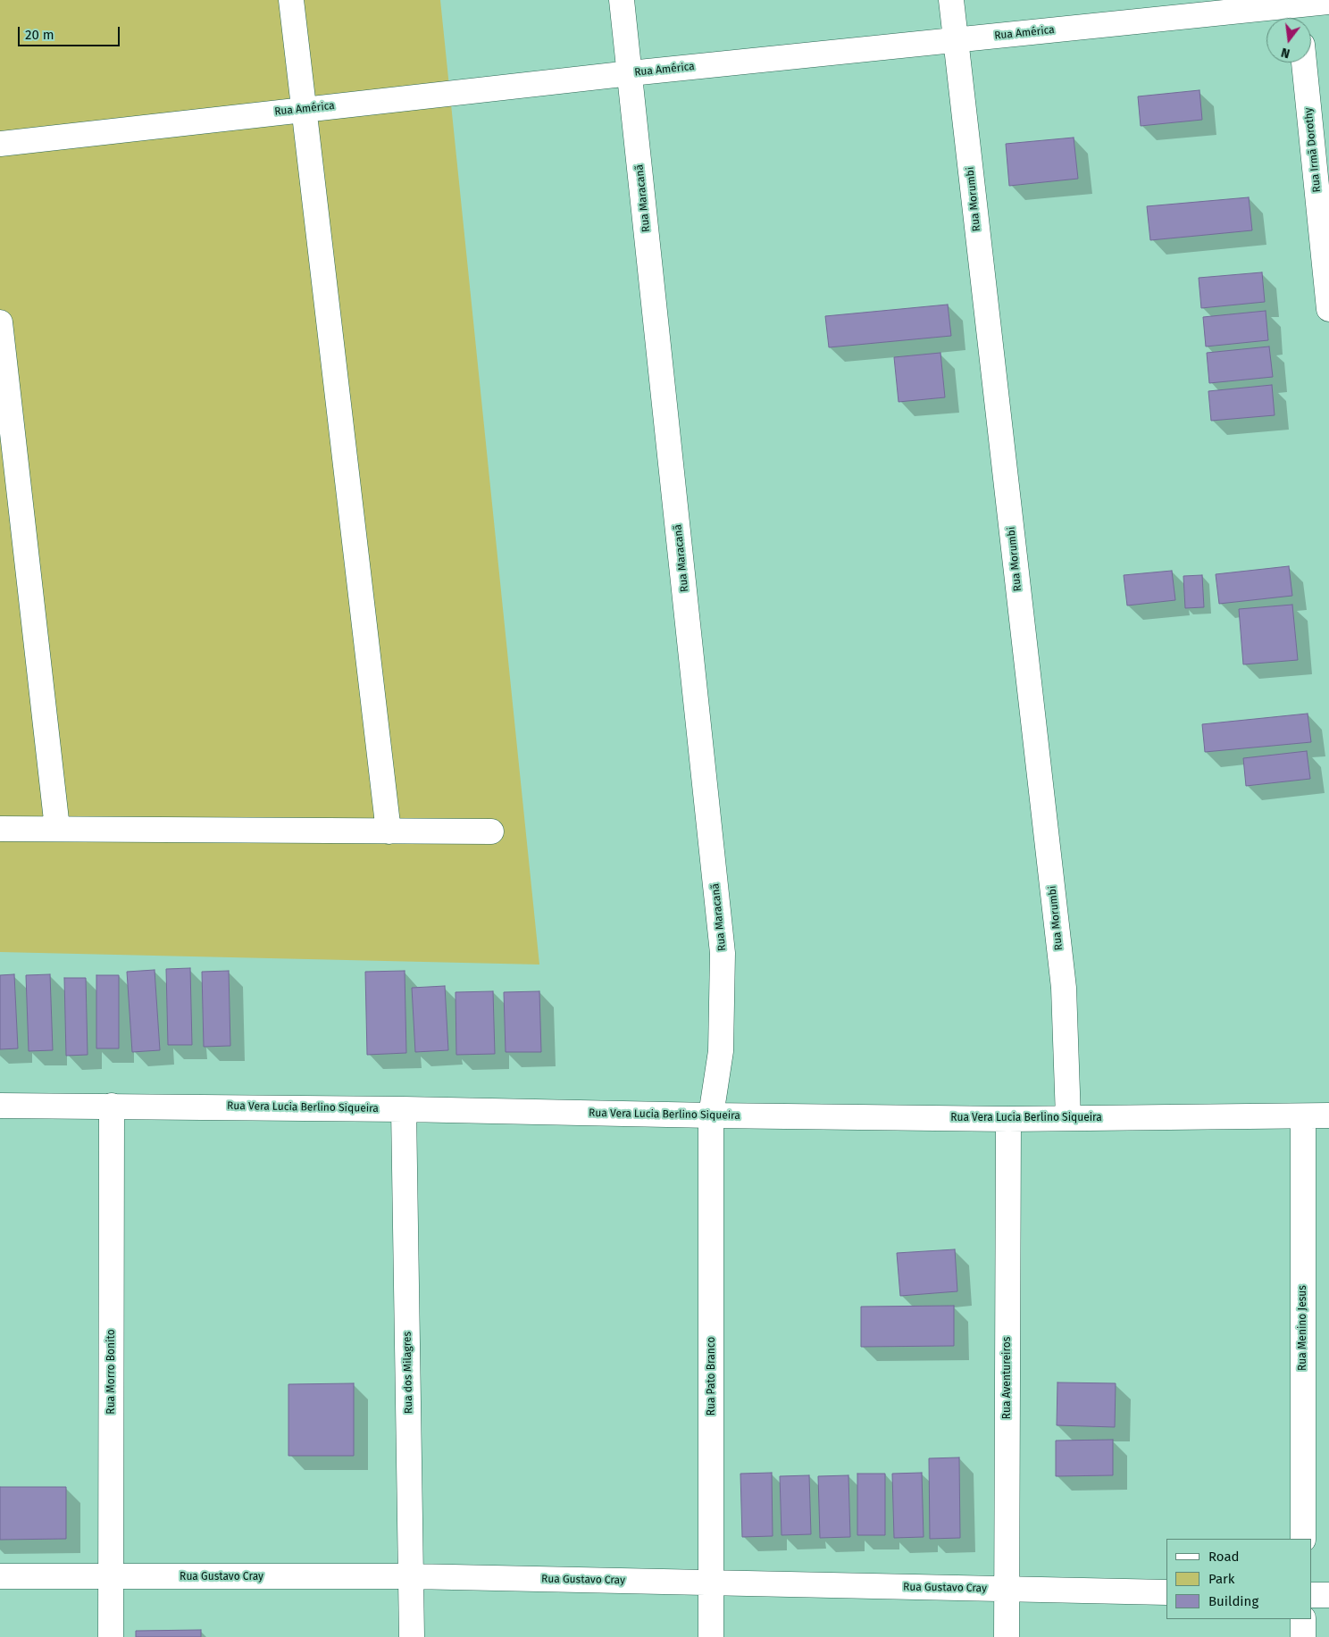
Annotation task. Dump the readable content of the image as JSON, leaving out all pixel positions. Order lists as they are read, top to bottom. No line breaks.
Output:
{"streets":{"street":["Rua América","Rua Irmã Dorothy","Rua Maracanã","Rua Morumbi","Rua Vera Lucia Berlino Siqueira","Rua Menino Jesus","Rua Morro Bonito","Rua dos Milagres","Rua Pato Branco","Rua Aventureiros","Rua Gustavo Cray"]},"crossings":[["Rua América","Rua Maracanã"],["Rua América","Rua Morumbi"],["Rua Maracanã","Rua Vera Lucia Berlino Siqueira"],["Rua Maracanã","Rua Pato Branco"],["Rua Morumbi","Rua Vera Lucia Berlino Siqueira"],["Rua Vera Lucia Berlino Siqueira","Rua Menino Jesus"],["Rua Vera Lucia Berlino Siqueira","Rua Morro Bonito"],["Rua Vera Lucia Berlino Siqueira","Rua dos Milagres"],["Rua Vera Lucia Berlino Siqueira","Rua Pato Branco"],["Rua Vera Lucia Berlino Siqueira","Rua Aventureiros"],["Rua Morro Bonito","Rua Gustavo Cray"],["Rua dos Milagres","Rua Gustavo Cray"],["Rua Pato Branco","Rua Gustavo Cray"],["Rua Aventureiros","Rua Gustavo Cray"]],"legend":["Road","Park","Building"],"scale_bar":"20 m","north":"bottom"}
